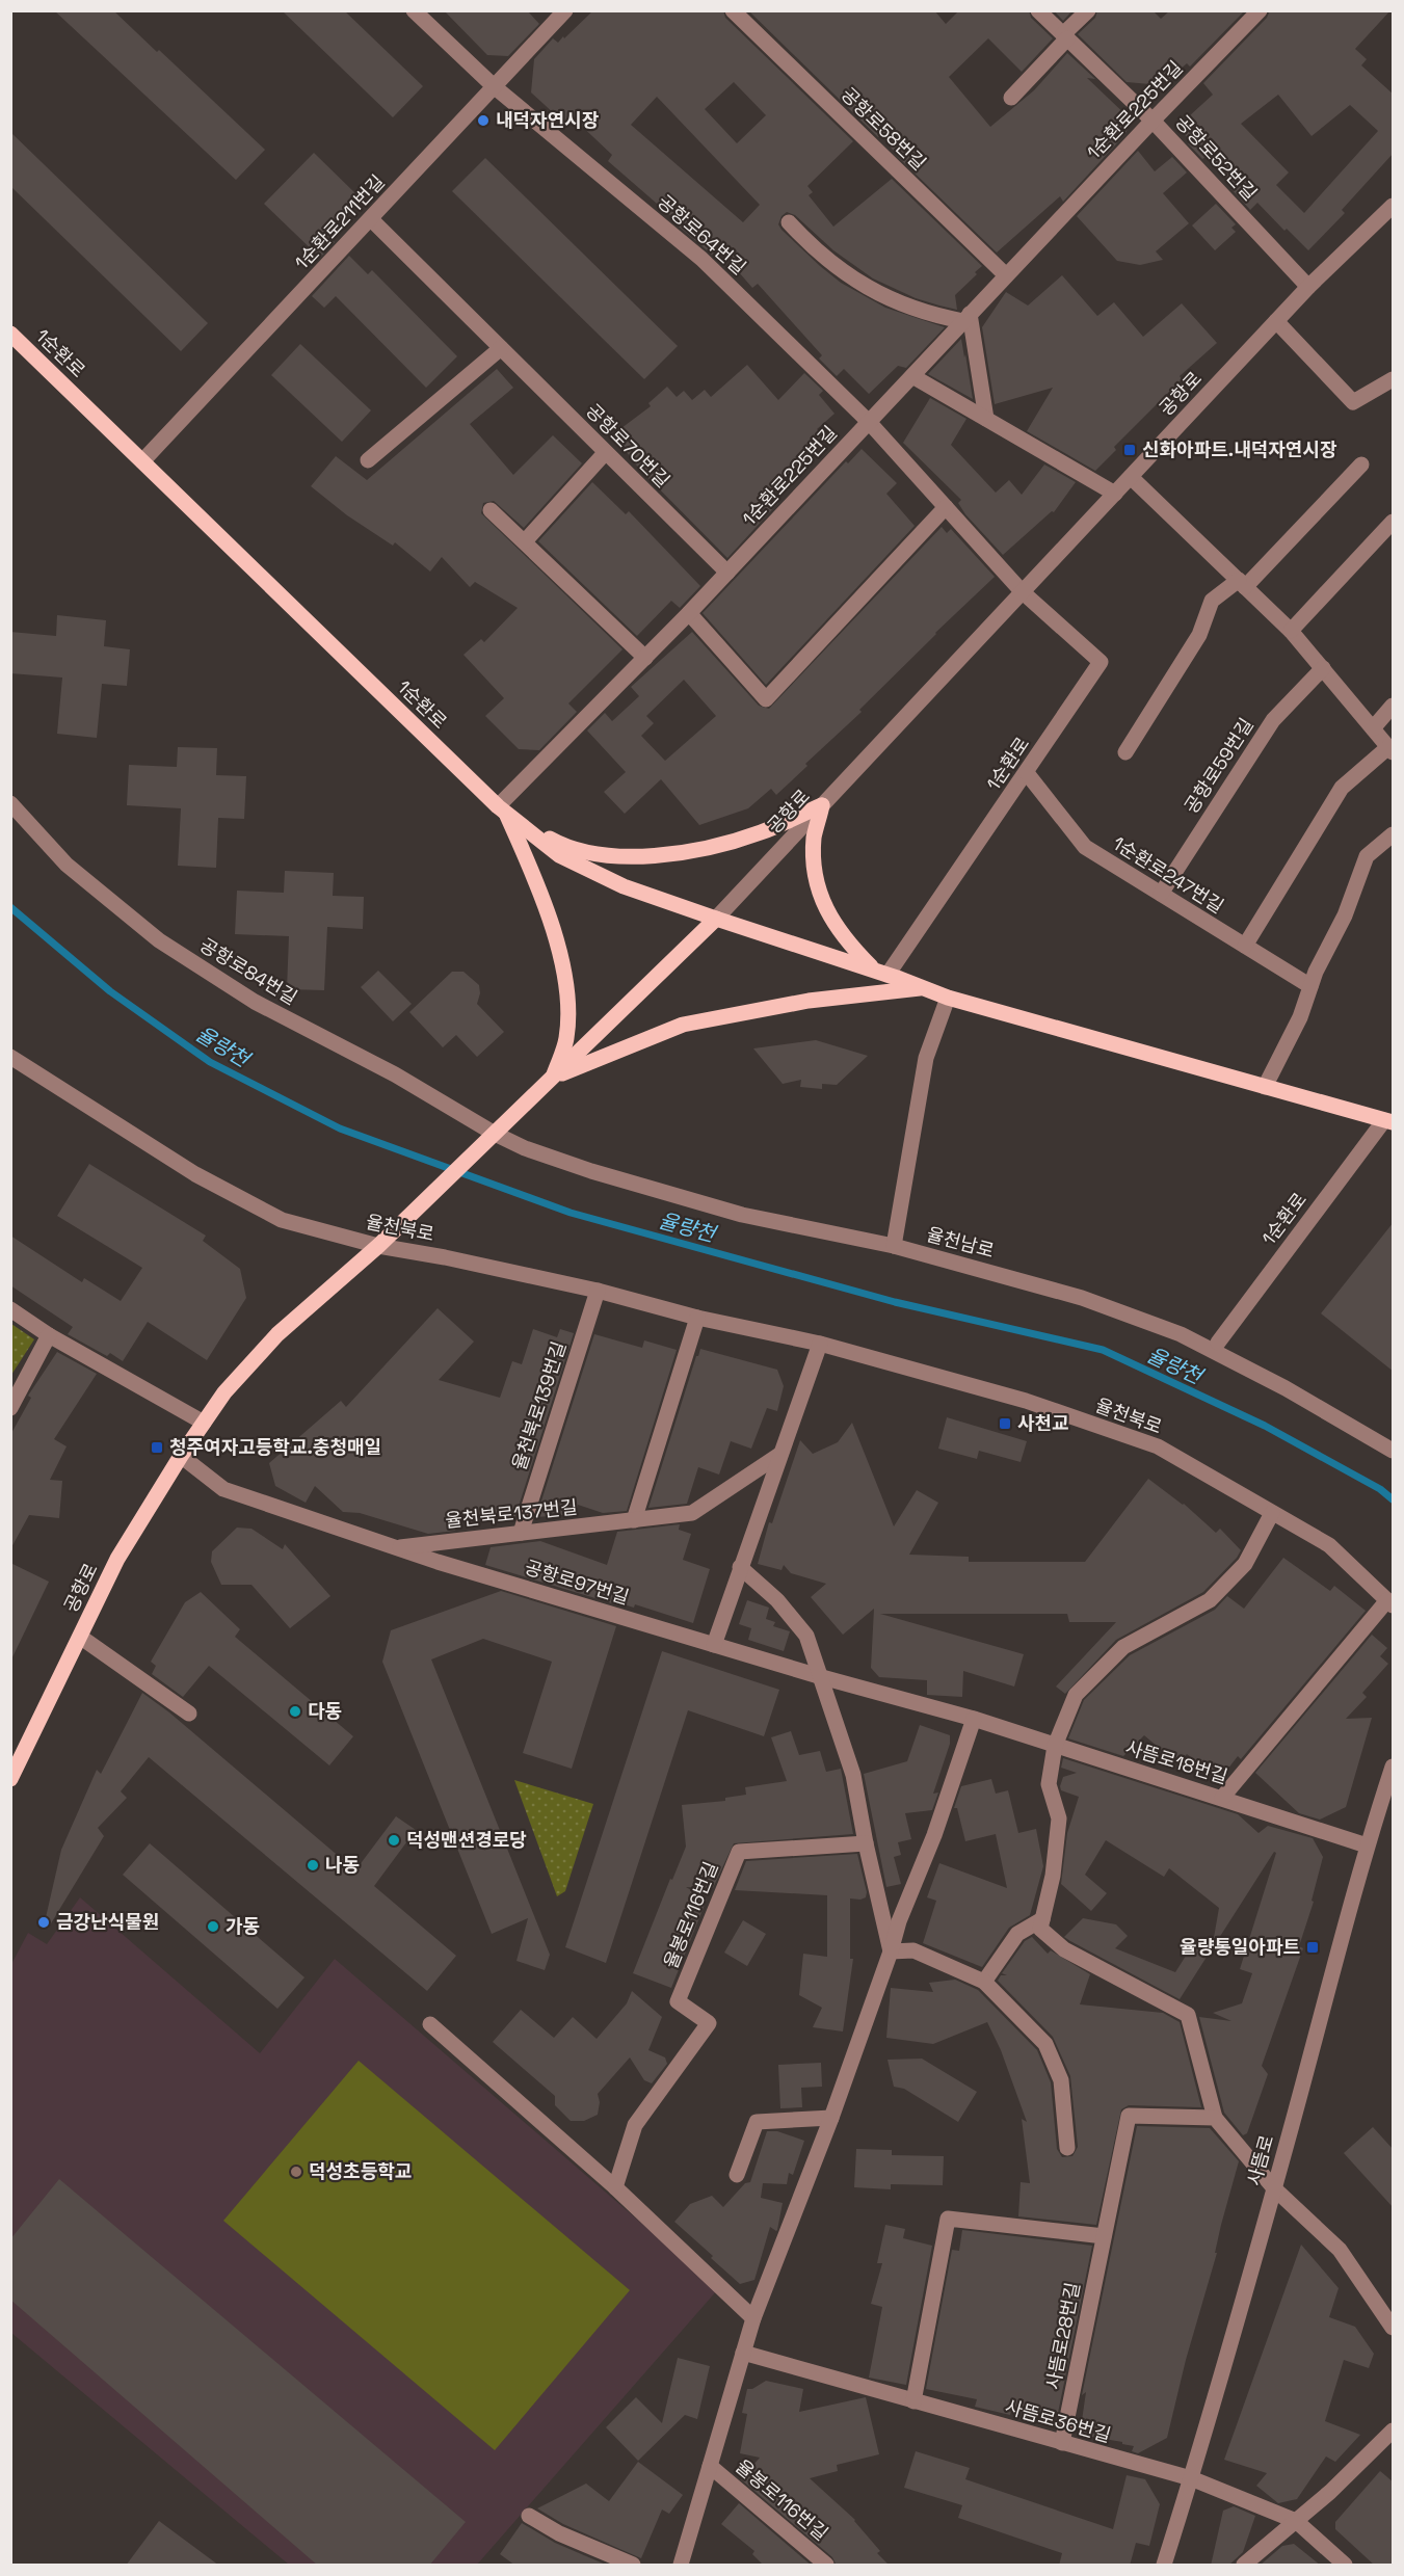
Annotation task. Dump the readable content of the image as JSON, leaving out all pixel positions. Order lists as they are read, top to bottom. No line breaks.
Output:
{"streets":{"main road":["1순환로","공항로"],"street":["1순환로225번길","공항로58번길","공항로52번길","1순환로211번길","공항로64번길","공항로70번길","공항로59번길","1순환로247번길","공항로84번길","율천북로","율천남로","율천북로139번길","율천북로137번길","공항로97번길","사뜸로18번길","율봉로116번길","사뜸로","사뜸로28번길","사뜸로36번길"]},"crossings":[["1순환로225번길","공항로58번길"],["1순환로225번길","공항로52번길"],["1순환로225번길","공항로64번길"],["1순환로225번길","1순환로"],["1순환로225번길","공항로70번길"],["공항로52번길","공항로"],["1순환로211번길","공항로64번길"],["1순환로211번길","1순환로"],["1순환로211번길","공항로70번길"],["공항로64번길","1순환로"],["공항로64번길","공항로"],["1순환로","공항로"],["1순환로","1순환로247번길"],["공항로","공항로84번길"],["공항로","율천북로"],["공항로","율천남로"],["공항로","공항로97번길"],["공항로59번길","1순환로247번길"],["공항로84번길","율천남로"],["율천북로","율천북로139번길"],["율천북로","사뜸로18번길"],["율천북로139번길","율천북로137번길"],["율천북로137번길","공항로97번길"],["공항로97번길","사뜸로18번길"],["공항로97번길","율봉로116번길"],["사뜸로18번길","율봉로116번길"],["사뜸로18번길","사뜸로"],["율봉로116번길","사뜸로36번길"],["사뜸로","사뜸로36번길"],["사뜸로28번길","사뜸로36번길"]],"water":["율량천"],"places":{"other":["내덕자연시장","다동","덕성맨션경로당","나동","금강난식물원","가동","덕성초등학교"],"transit":["신화아파트.내덕자연시장","사천교","청주여자고등학교.충청매일","율량통일아파트"]}}
